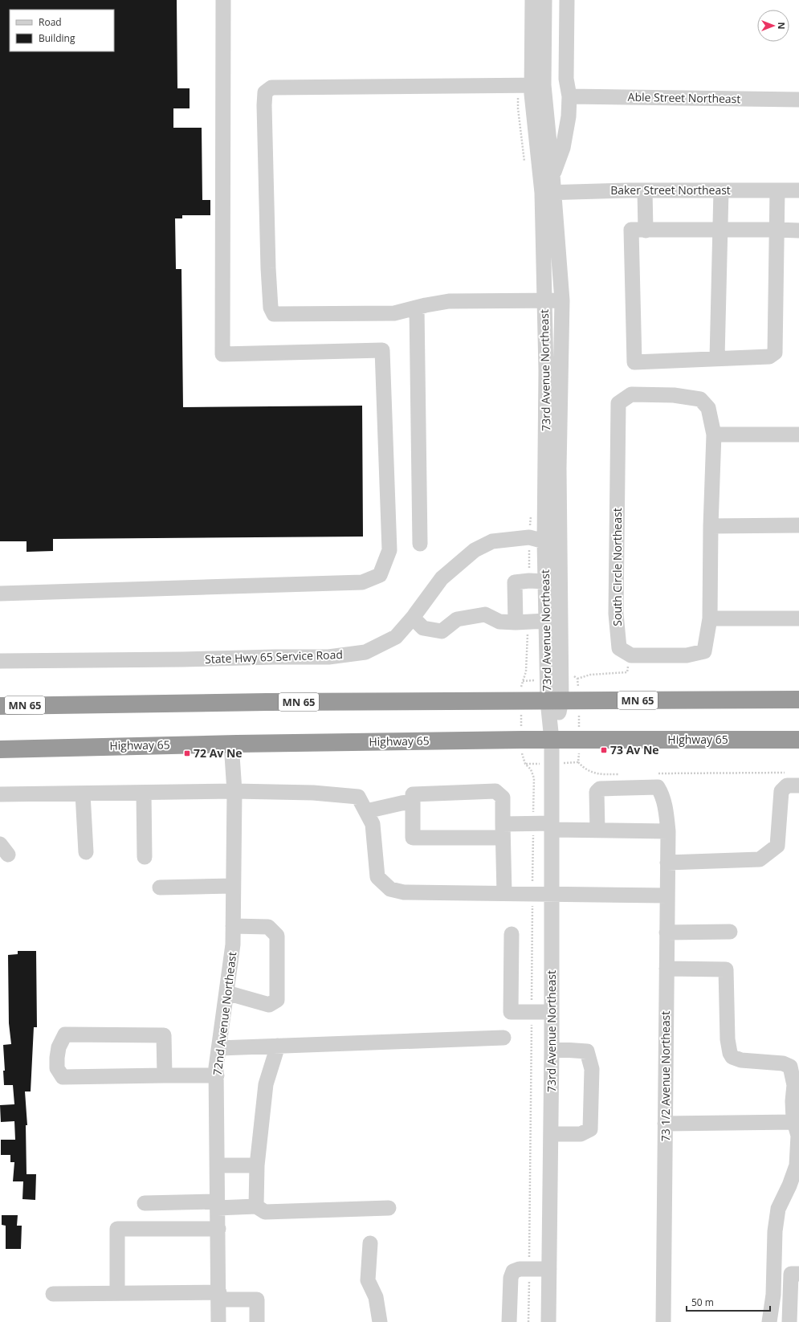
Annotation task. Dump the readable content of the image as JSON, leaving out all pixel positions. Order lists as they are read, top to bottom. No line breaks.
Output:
{"streets":{"highway":["MN 65","Highway 65"],"street":["Able Street Northeast","Baker Street Northeast","73rd Avenue Northeast","South Circle Northeast","State Hwy 65 Service Road","72nd Avenue Northeast","73 1/2 Avenue Northeast"]},"crossings":[["Able Street Northeast","73rd Avenue Northeast"],["Baker Street Northeast","73rd Avenue Northeast"],["73rd Avenue Northeast","State Hwy 65 Service Road"],["73rd Avenue Northeast","MN 65"],["73rd Avenue Northeast","Highway 65"],["Highway 65","72nd Avenue Northeast"]],"places":{"transit":["73 Av Ne","72 Av Ne"]},"legend":["Road","Building"],"scale_bar":"50 m","north":"right"}
